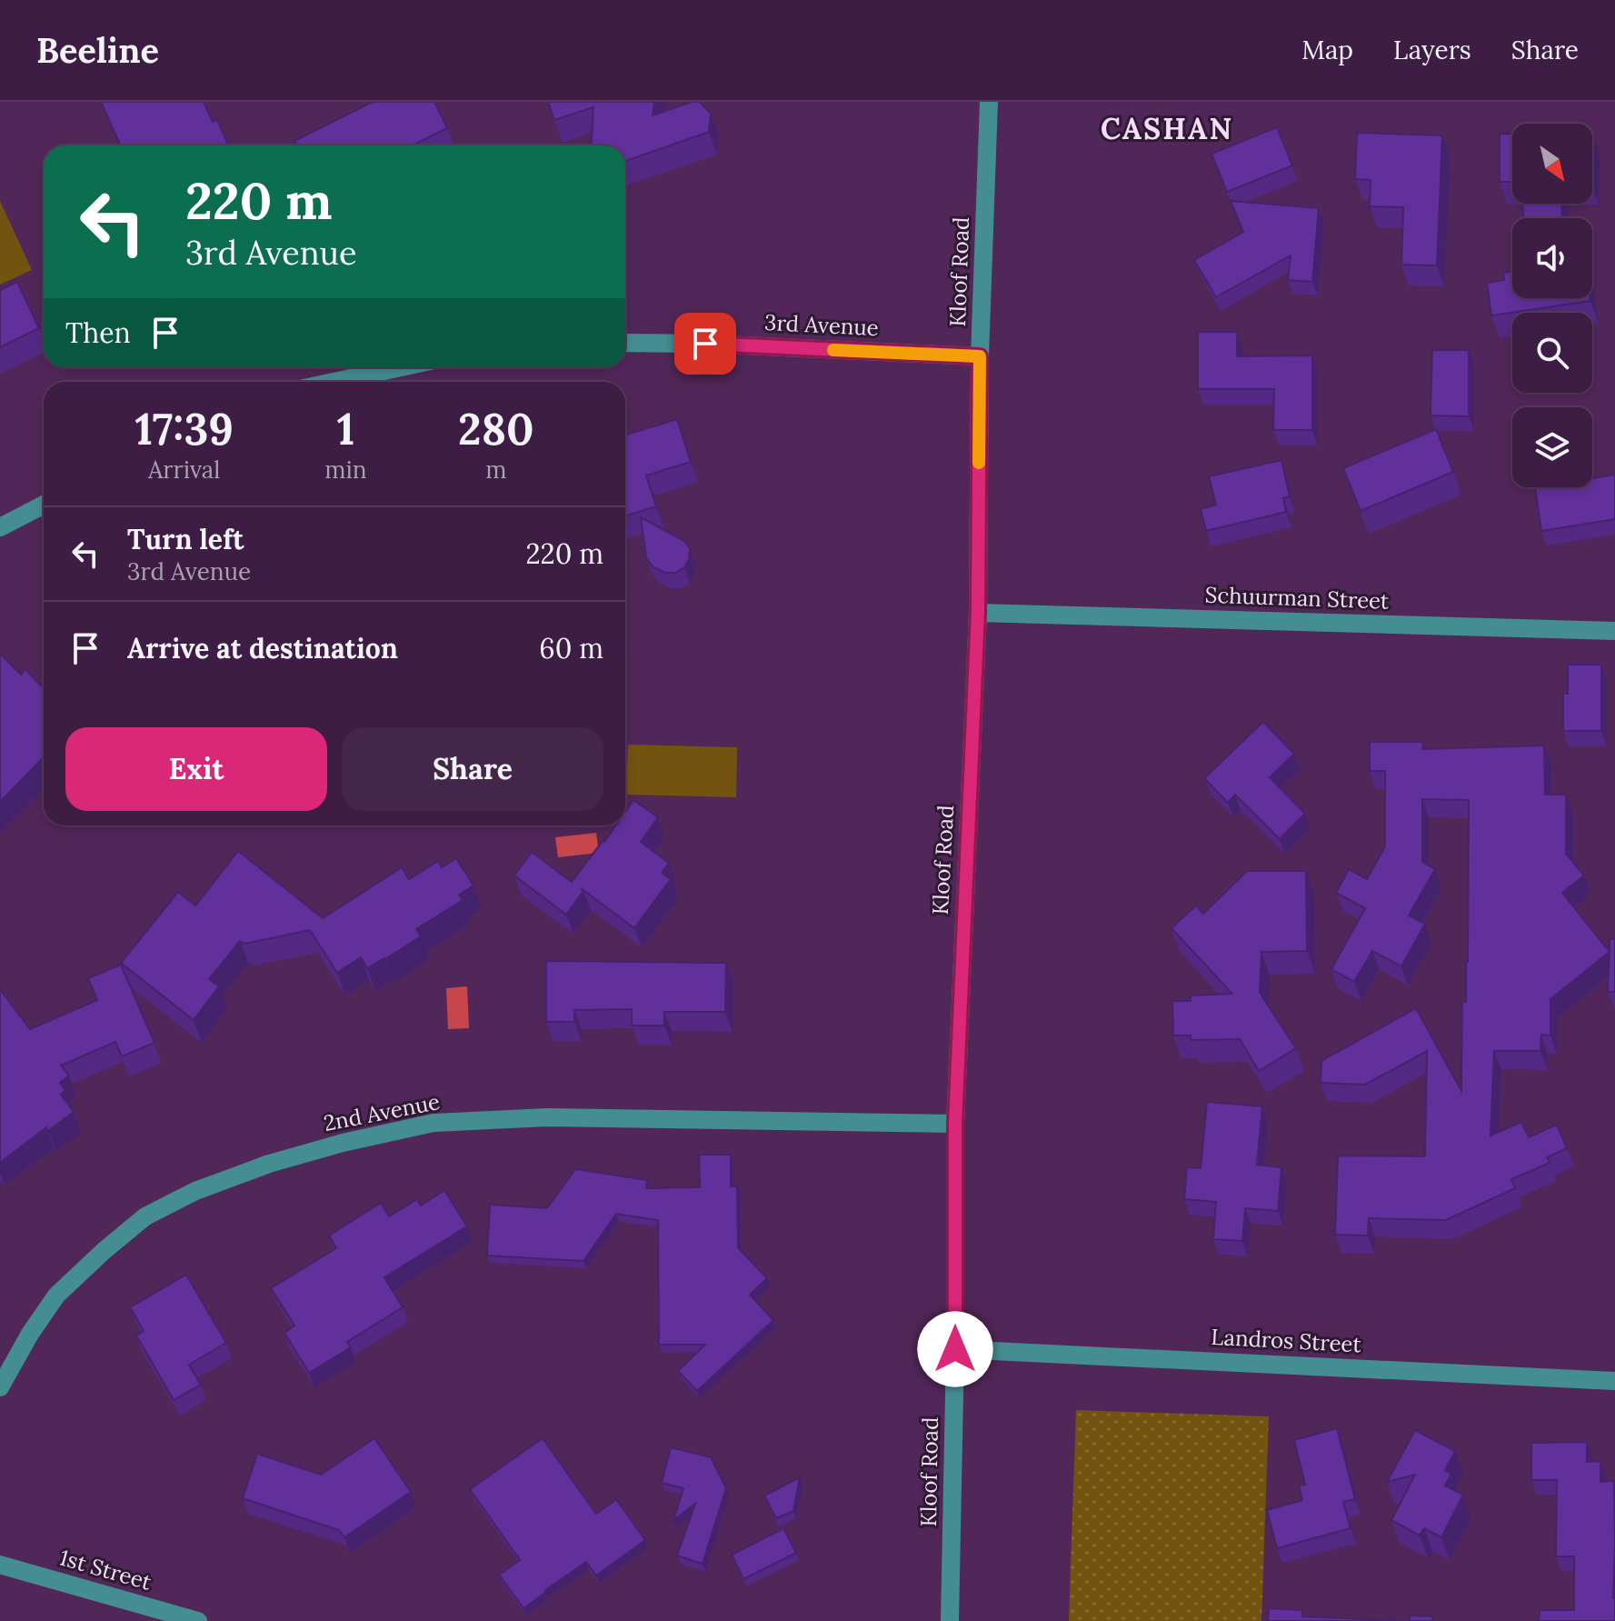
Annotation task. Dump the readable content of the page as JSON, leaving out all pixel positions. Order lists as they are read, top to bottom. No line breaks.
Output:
{"streets":{"street":["Kloof Road","3rd Avenue","Schuurman Street","2nd Avenue","Landros Street","1st Street"]},"crossings":[["Kloof Road","3rd Avenue"],["Kloof Road","Schuurman Street"],["Kloof Road","2nd Avenue"],["Kloof Road","Landros Street"]],"districts":["CASHAN"],"north":"bottom right","page":{"header":"Beeline","nav":["Map","Layers","Share"],"turn":["220 m","3rd Avenue"],"then":"Then","eta":["17:39","Arrival","1","min","280","m"],"list":[{"name":"Turn left","note":"3rd Avenue","value":"220 m"},{"name":"Arrive at destination","value":"60 m"}],"buttons":["Exit","Share"]}}
